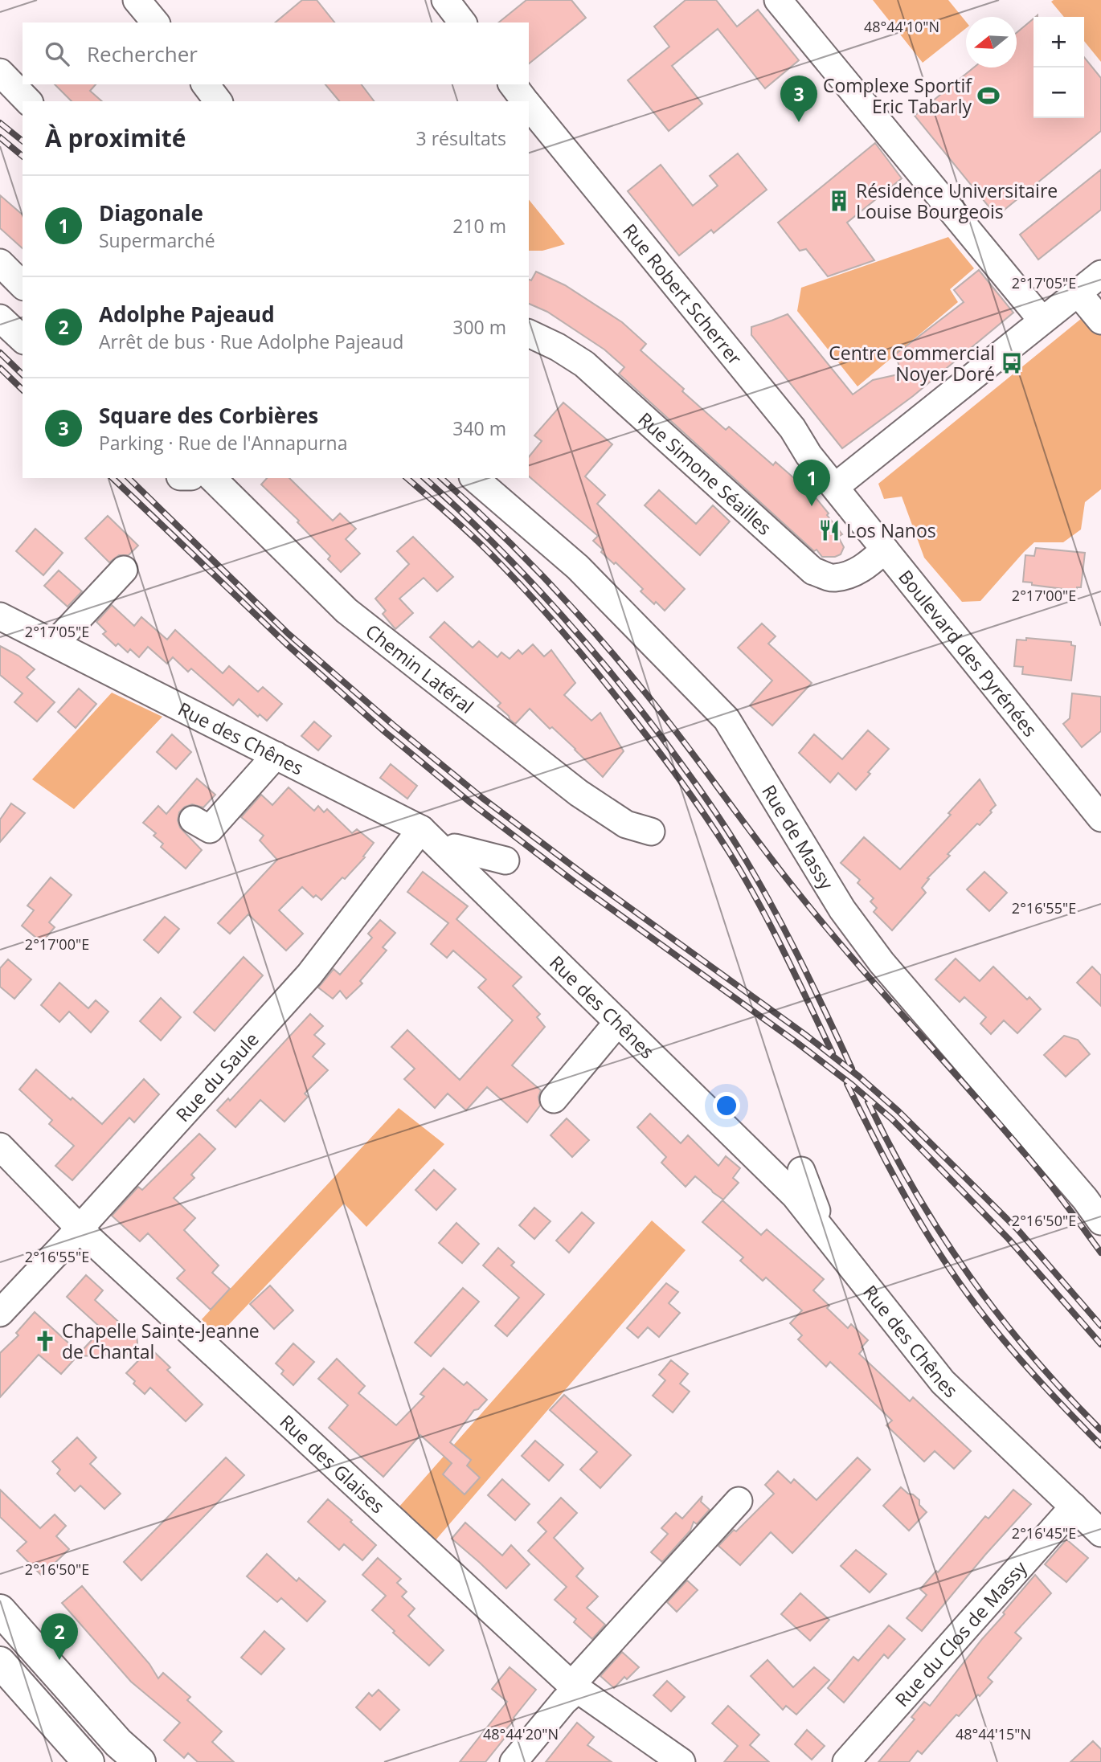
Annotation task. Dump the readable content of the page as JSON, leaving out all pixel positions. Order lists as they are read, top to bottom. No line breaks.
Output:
{"streets":{"street":["Rue Robert Scherrer","Rue Simone Séailles","Boulevard des Pyrénées","Chemin Latéral","Rue des Chênes","Rue de Massy","Rue du Saule","Rue des Glaises","Rue du Clos de Massy"]},"crossings":[["Rue Robert Scherrer","Boulevard des Pyrénées"],["Rue Simone Séailles","Boulevard des Pyrénées"],["Rue des Chênes","Rue du Saule"],["Rue des Chênes","Rue du Clos de Massy"],["Rue du Saule","Rue des Glaises"]],"places":{"sports":["Complexe Sportif Eric Tabarly"],"building":["Résidence Universitaire Louise Bourgeois"],"bus stop":["Centre Commercial Noyer Doré"],"restaurant":["Los Nanos"],"church":["Chapelle Sainte-Jeanne de Chantal"]},"north":"left","page":{"map_buttons":["+","−"],"search":"Rechercher","pins":["3","1","2"],"heading":["À proximité","3 résultats"],"list":[{"mark":"1","name":"Diagonale","note":"Supermarché","value":"210 m"},{"mark":"2","name":"Adolphe Pajeaud","note":"Arrêt de bus · Rue Adolphe Pajeaud","value":"300 m"},{"mark":"3","name":"Square des Corbières","note":"Parking · Rue de l'Annapurna","value":"340 m"}]},"coordinates":["48°44'10\"N","2°17'05\"E","2°17'00\"E","2°16'55\"E","2°16'50\"E","2°16'45\"E","48°44'20\"N","48°44'15\"N"]}
